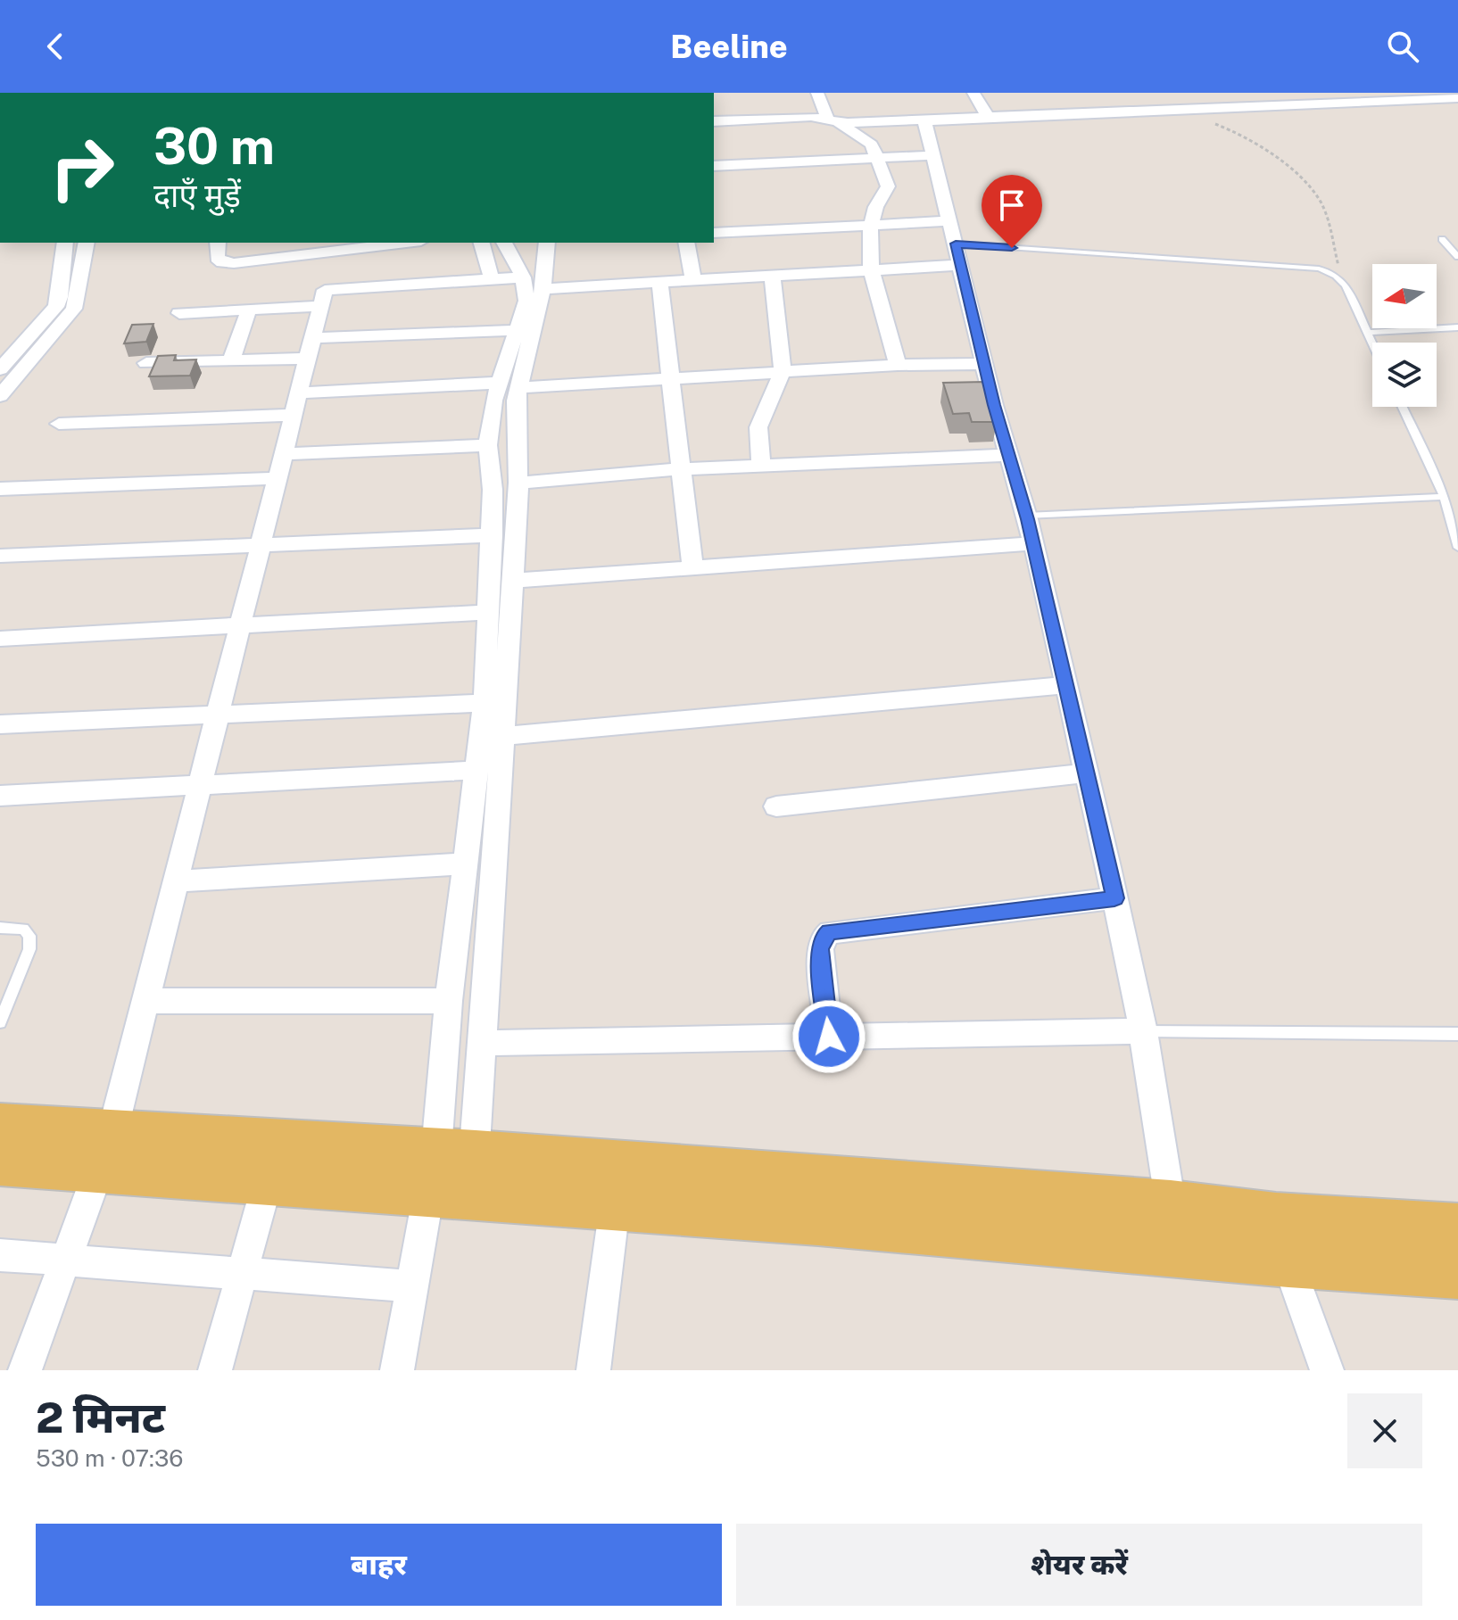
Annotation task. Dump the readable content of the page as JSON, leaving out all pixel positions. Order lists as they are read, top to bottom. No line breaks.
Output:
{"north":"left","page":{"header":"Beeline","turn":["30 m","दाएँ मुड़ें"],"heading":["2 मिनट","530 m · 07:36"],"buttons":["बाहर","शेयर करें"]}}
